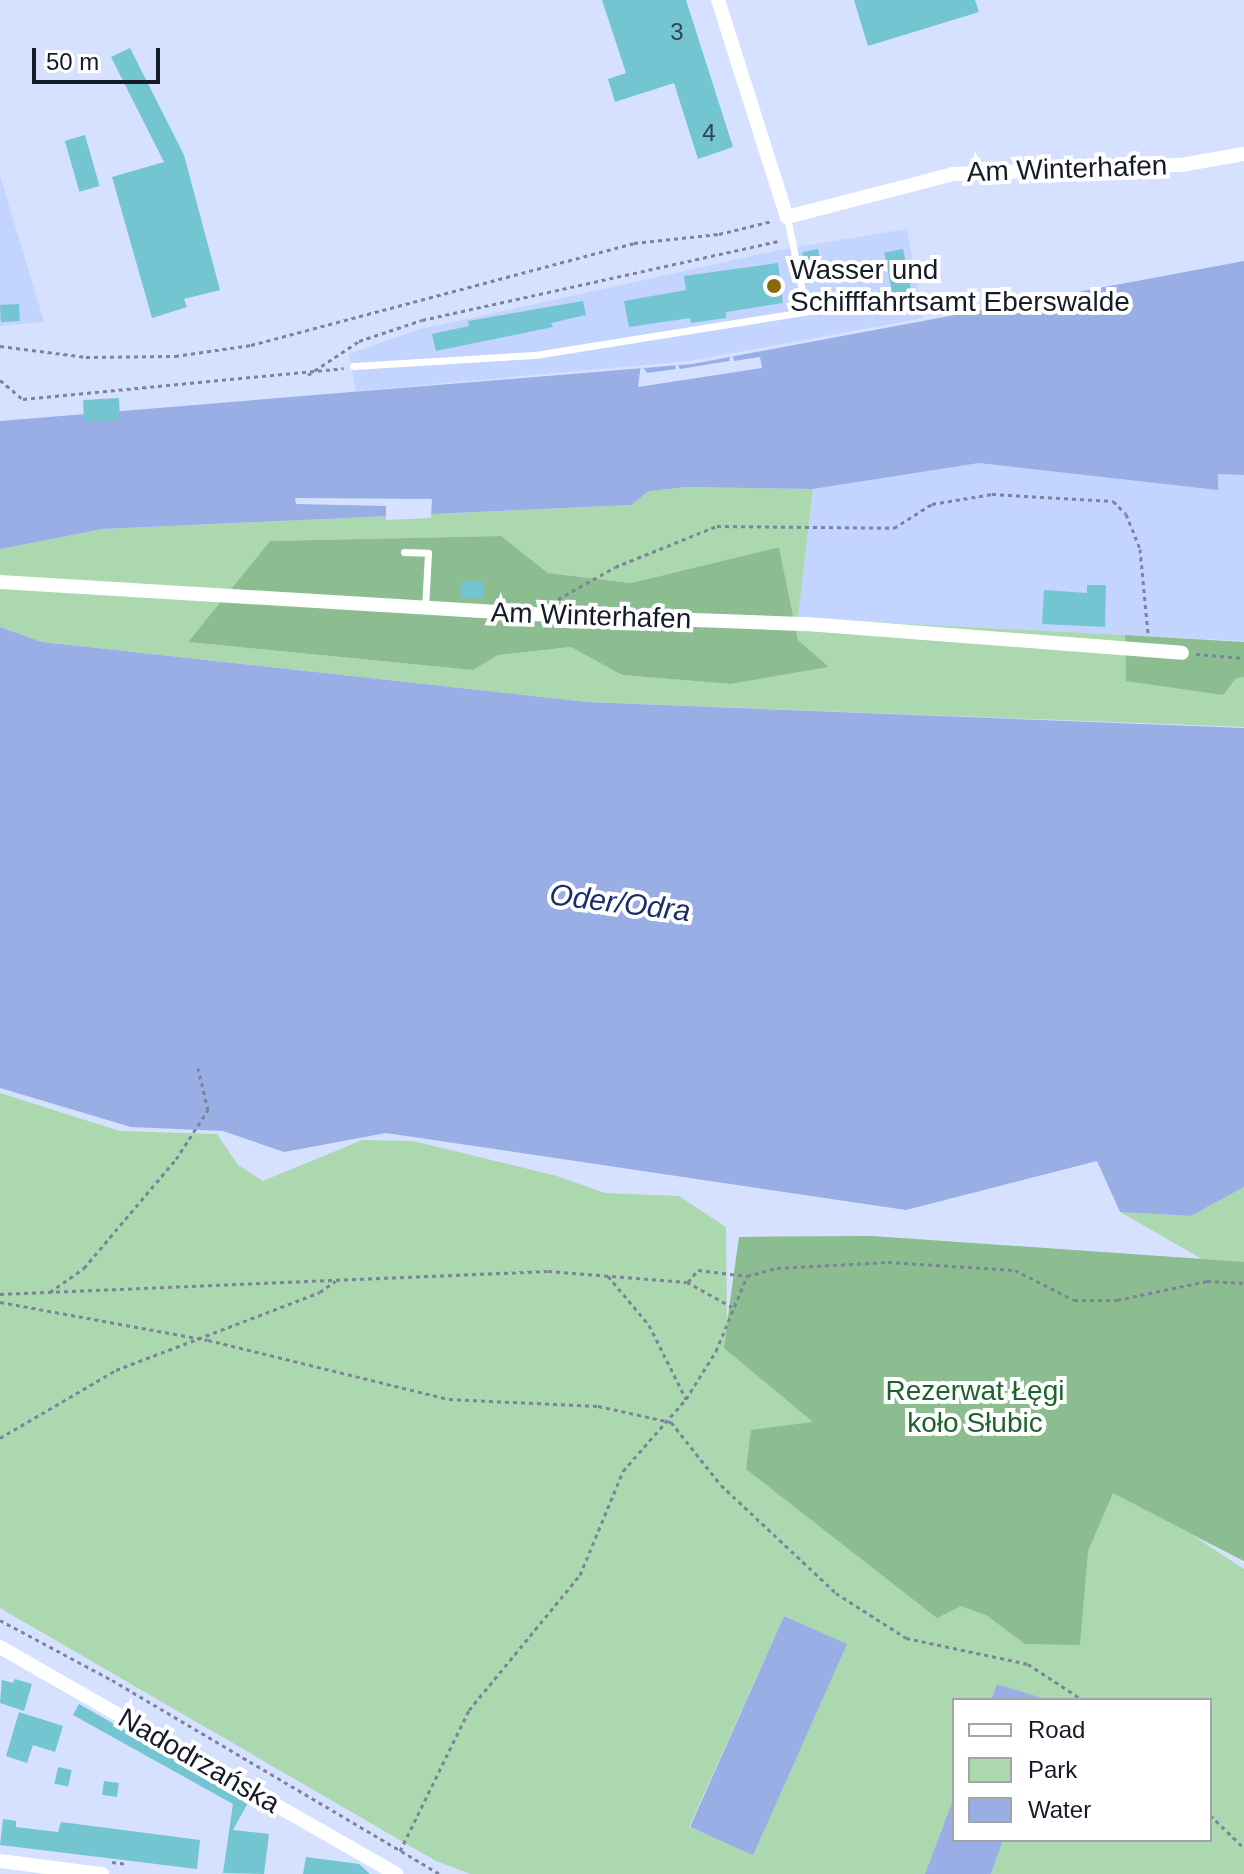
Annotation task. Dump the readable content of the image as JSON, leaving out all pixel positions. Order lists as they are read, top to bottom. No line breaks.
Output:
{"streets":{"street":["Am Winterhafen","Nadodrzańska"]},"water":["Oder/Odra"],"parks":["Rezerwat Łęgi koło Słubic"],"places":["Wasser und Schifffahrtsamt Eberswalde"],"house_numbers":["3","4"],"legend":["Road","Park","Water"],"scale_bar":"50 m"}
